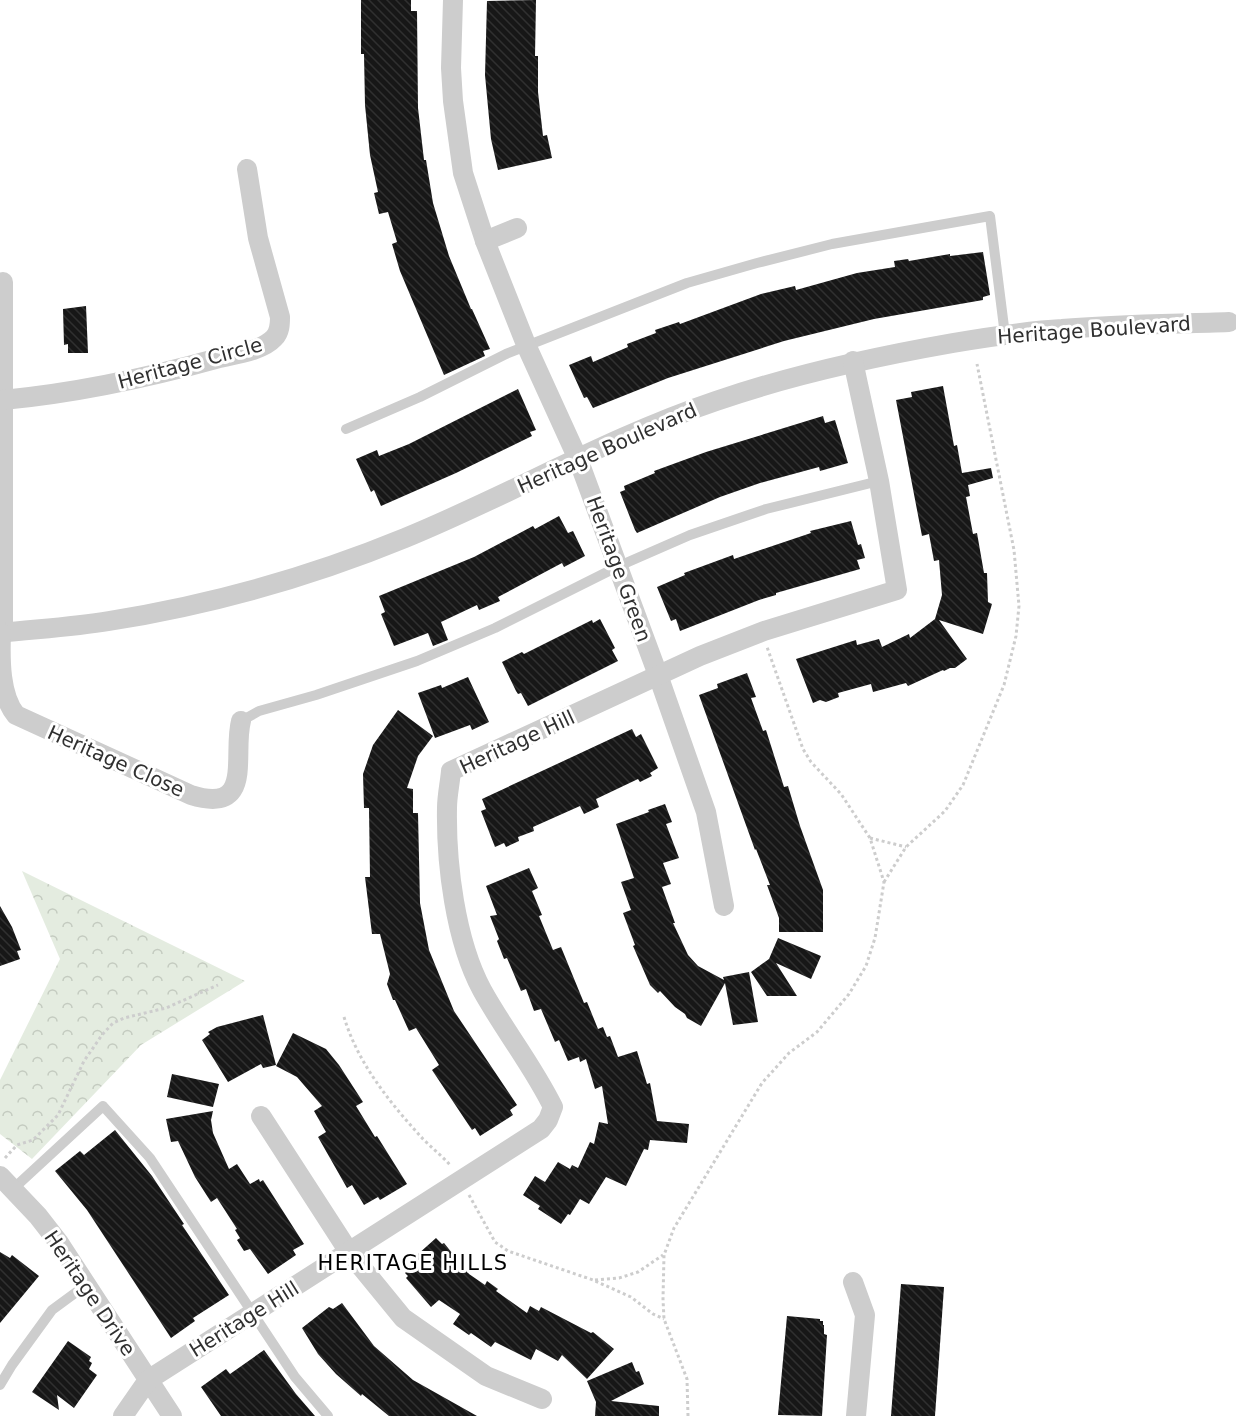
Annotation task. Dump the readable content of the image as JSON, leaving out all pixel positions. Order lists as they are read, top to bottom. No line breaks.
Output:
{"streets":{"street":["Heritage Boulevard","Heritage Circle","Heritage Green","Heritage Hill","Heritage Close","Heritage Drive"]},"crossings":[["Heritage Boulevard","Heritage Green"],["Heritage Boulevard","Heritage Hill"],["Heritage Boulevard","Heritage Close"],["Heritage Green","Heritage Hill"],["Heritage Hill","Heritage Drive"]],"districts":["HERITAGE HILLS"]}
